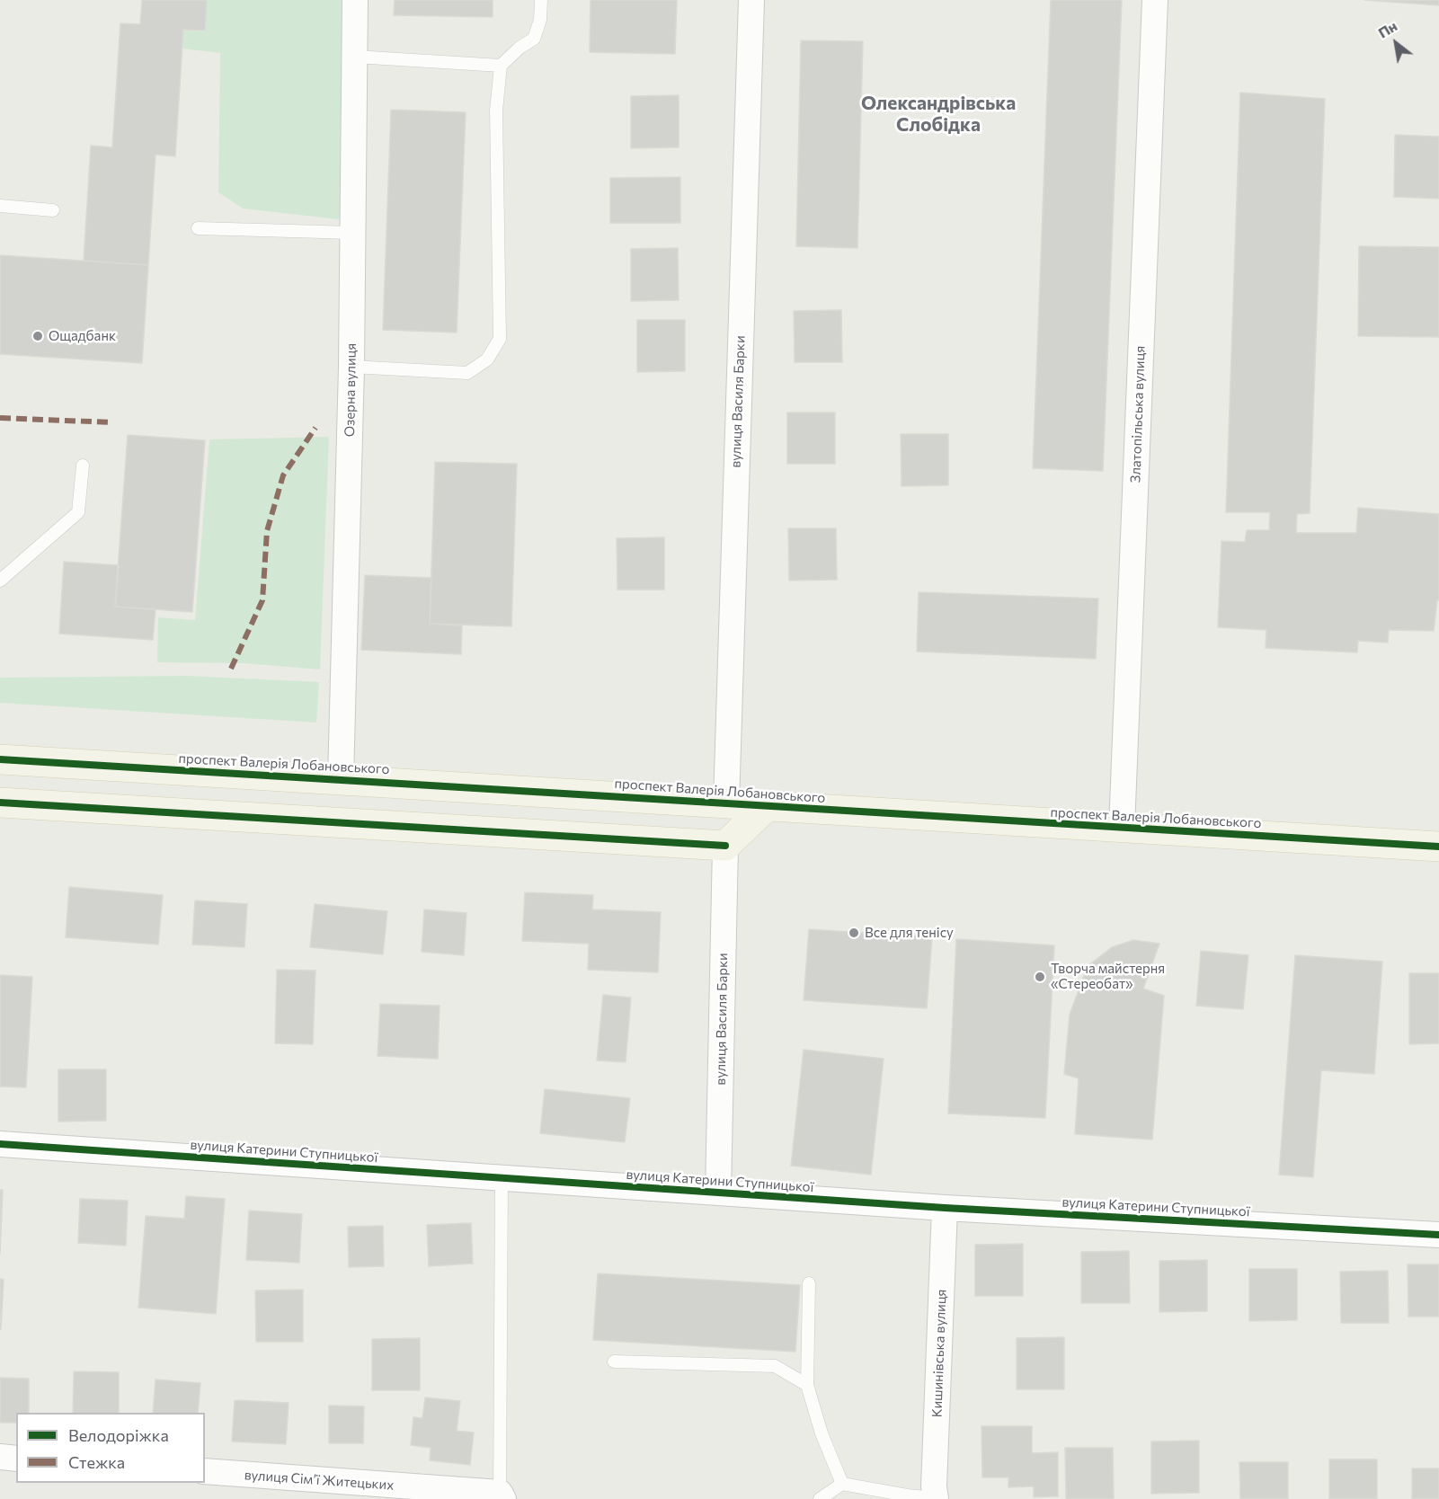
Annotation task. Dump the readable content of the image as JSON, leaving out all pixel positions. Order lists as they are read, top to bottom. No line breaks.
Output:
{"streets":{"main road":["проспект Валерія Лобановського"],"street":["Озерна вулиця","вулиця Василя Барки","Златопільська вулиця","вулиця Катерини Ступницької","Кишинівська вулиця","вулиця Сімʼї Житецьких"]},"crossings":[["Озерна вулиця","проспект Валерія Лобановського"],["вулиця Василя Барки","проспект Валерія Лобановського"],["вулиця Василя Барки","вулиця Катерини Ступницької"],["Златопільська вулиця","проспект Валерія Лобановського"],["вулиця Катерини Ступницької","Кишинівська вулиця"]],"districts":["Олександрівська Слобідка"],"places":["Ощадбанк","Все для тенісу","Творча майстерня «Стереобат»"],"legend":["Велодоріжка","Стежка"],"north":"top left"}
